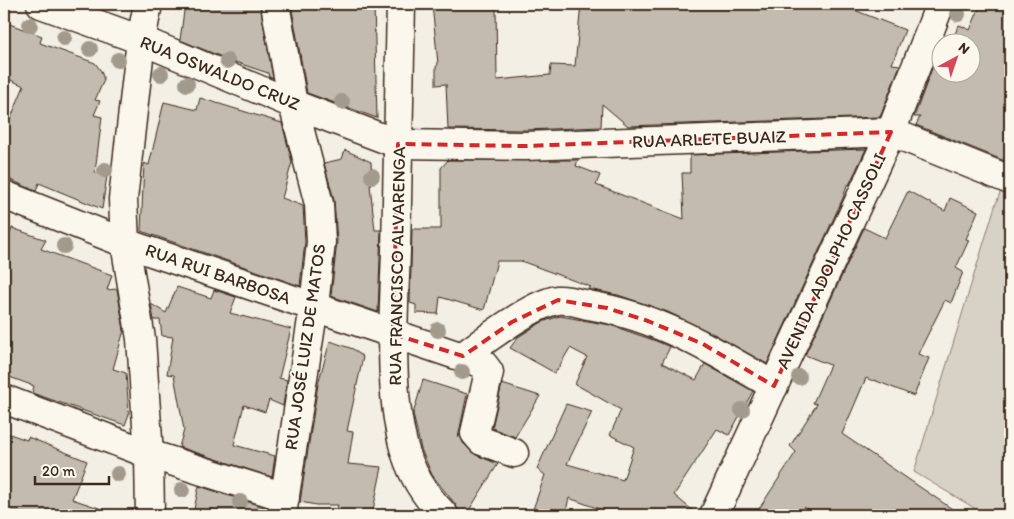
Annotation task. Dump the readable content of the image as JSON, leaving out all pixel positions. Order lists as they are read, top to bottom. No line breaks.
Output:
{"streets":{"street":["RUA OSWALDO CRUZ","RUA ARLETE BUAIZ","AVENIDA ADOLPHO CASSOLI","RUA FRANCISCO ALVARENGA","RUA RUI BARBOSA","RUA JOSÉ LUIZ DE MATOS"]},"crossings":[["RUA OSWALDO CRUZ","RUA ARLETE BUAIZ"],["RUA OSWALDO CRUZ","RUA FRANCISCO ALVARENGA"],["RUA OSWALDO CRUZ","RUA JOSÉ LUIZ DE MATOS"],["RUA ARLETE BUAIZ","AVENIDA ADOLPHO CASSOLI"],["RUA ARLETE BUAIZ","RUA FRANCISCO ALVARENGA"],["RUA FRANCISCO ALVARENGA","RUA RUI BARBOSA"],["RUA RUI BARBOSA","RUA JOSÉ LUIZ DE MATOS"]],"scale_bar":"20 m","north":"top right"}
